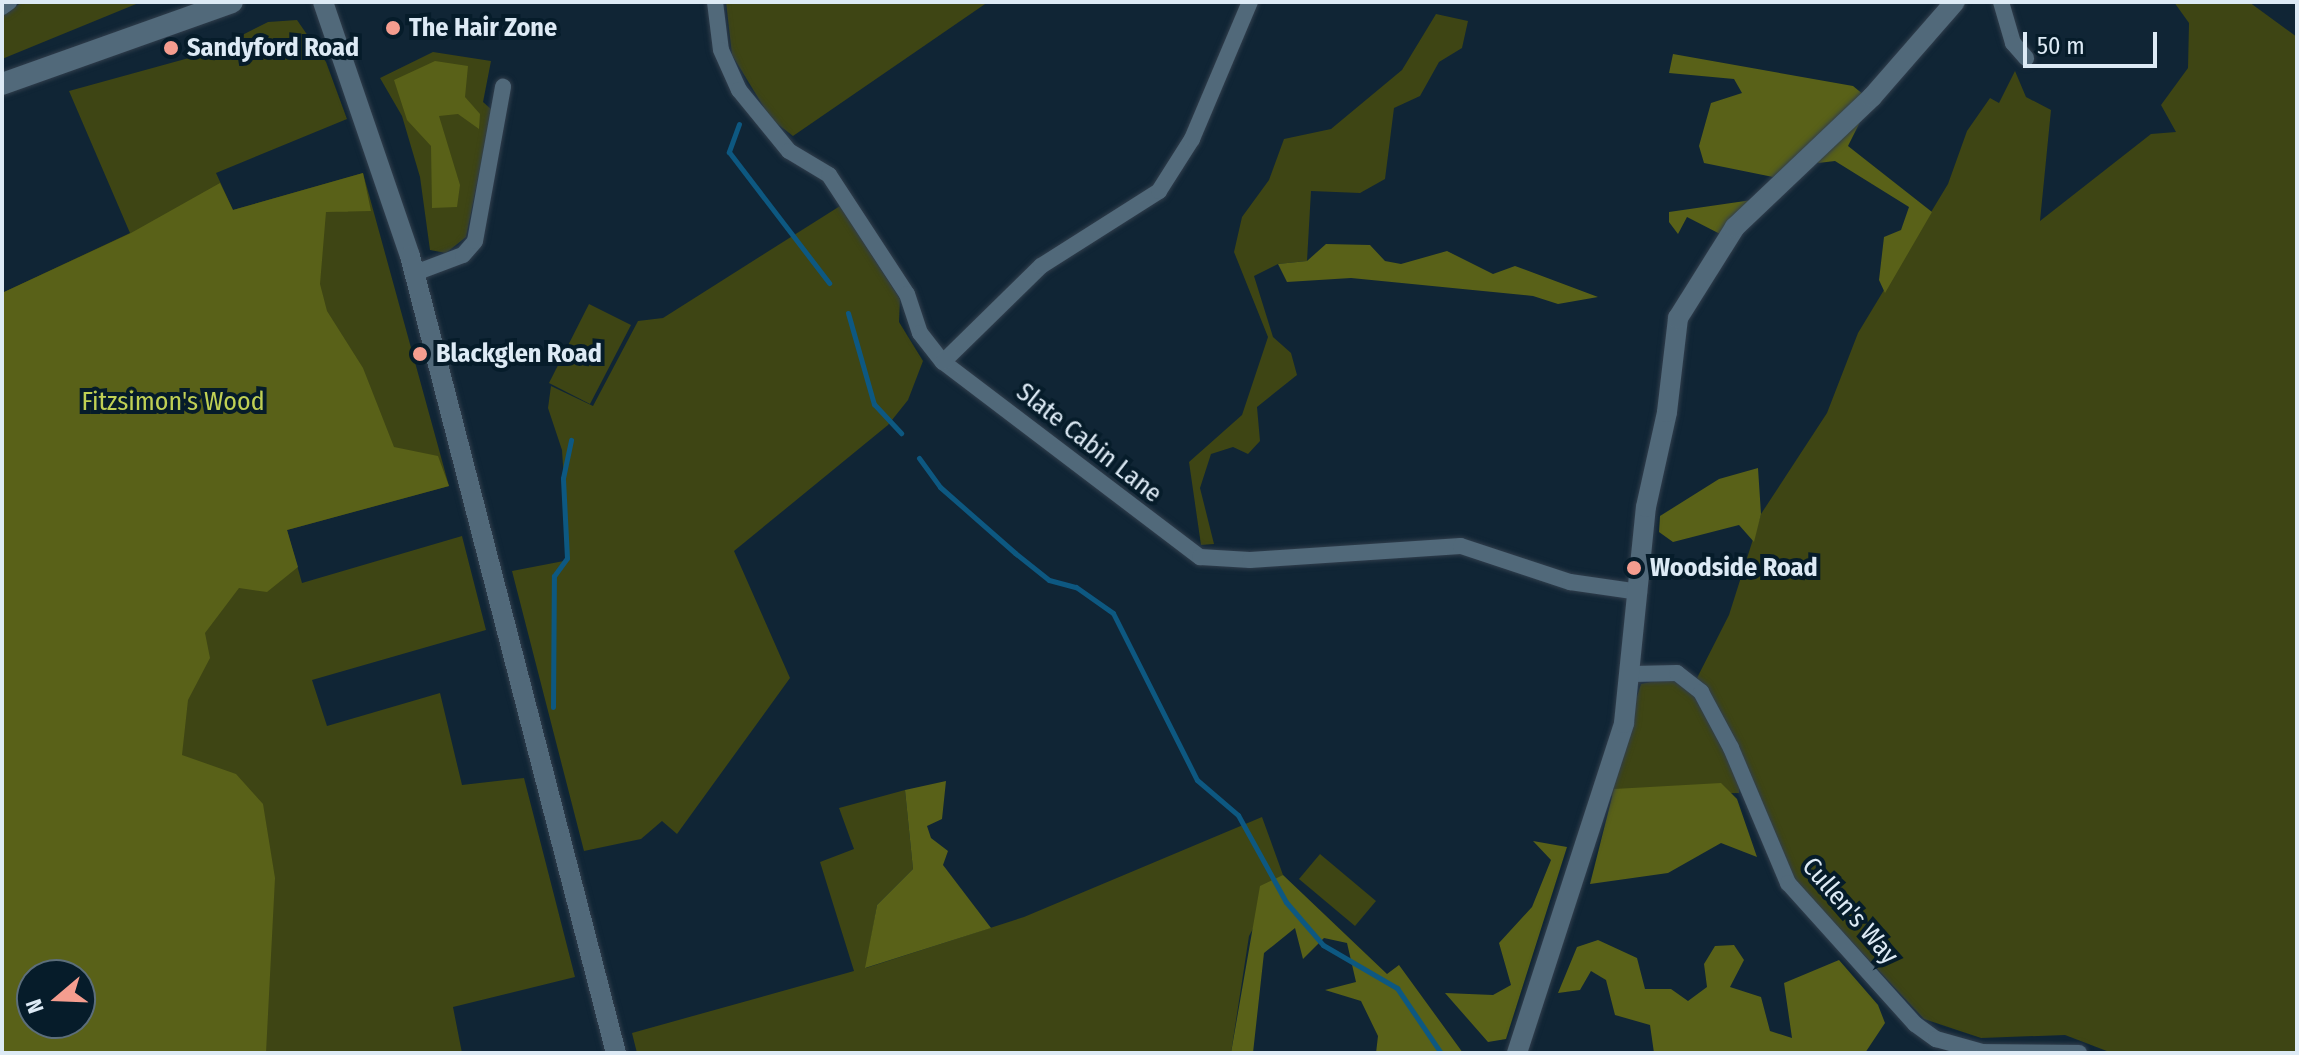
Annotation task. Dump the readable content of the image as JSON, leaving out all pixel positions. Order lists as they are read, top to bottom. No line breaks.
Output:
{"streets":{"street":["Slate Cabin Lane","Cullen's Way"]},"parks":["Fitzsimon's Wood"],"places":["The Hair Zone","Sandyford Road","Blackglen Road","Woodside Road"],"scale_bar":"50 m","north":"left"}
